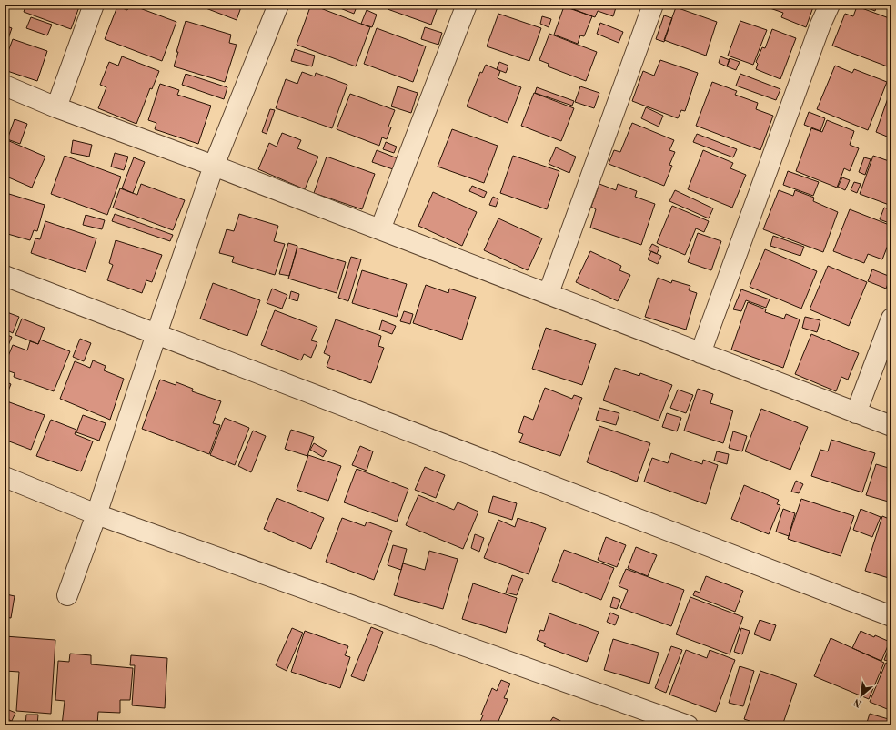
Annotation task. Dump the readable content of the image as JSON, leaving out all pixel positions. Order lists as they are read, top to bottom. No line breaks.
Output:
{"north":"bottom left"}
